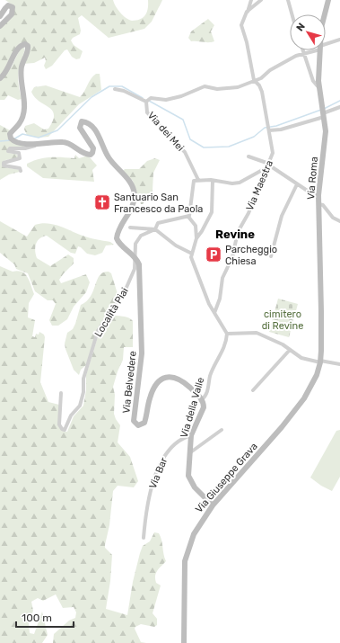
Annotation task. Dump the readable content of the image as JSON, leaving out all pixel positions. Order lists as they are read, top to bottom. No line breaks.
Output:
{"streets":{"street":["Via dei Mei","Via Roma","Via Maestra","Località Piai","Via Belvedere","Via della Valle","Via Bar","Via Giuseppe Grava"]},"crossings":[["Via Roma","Via Giuseppe Grava"],["Località Piai","Via Belvedere"],["Via Belvedere","Via della Valle"],["Via della Valle","Via Bar"],["Via della Valle","Via Giuseppe Grava"]],"districts":["Revine"],"parks":["cimitero di Revine"],"places":{"church":["Santuario San Francesco da Paola"],"parking":["Parcheggio Chiesa"]},"scale_bar":"100 m","north":"top left"}
